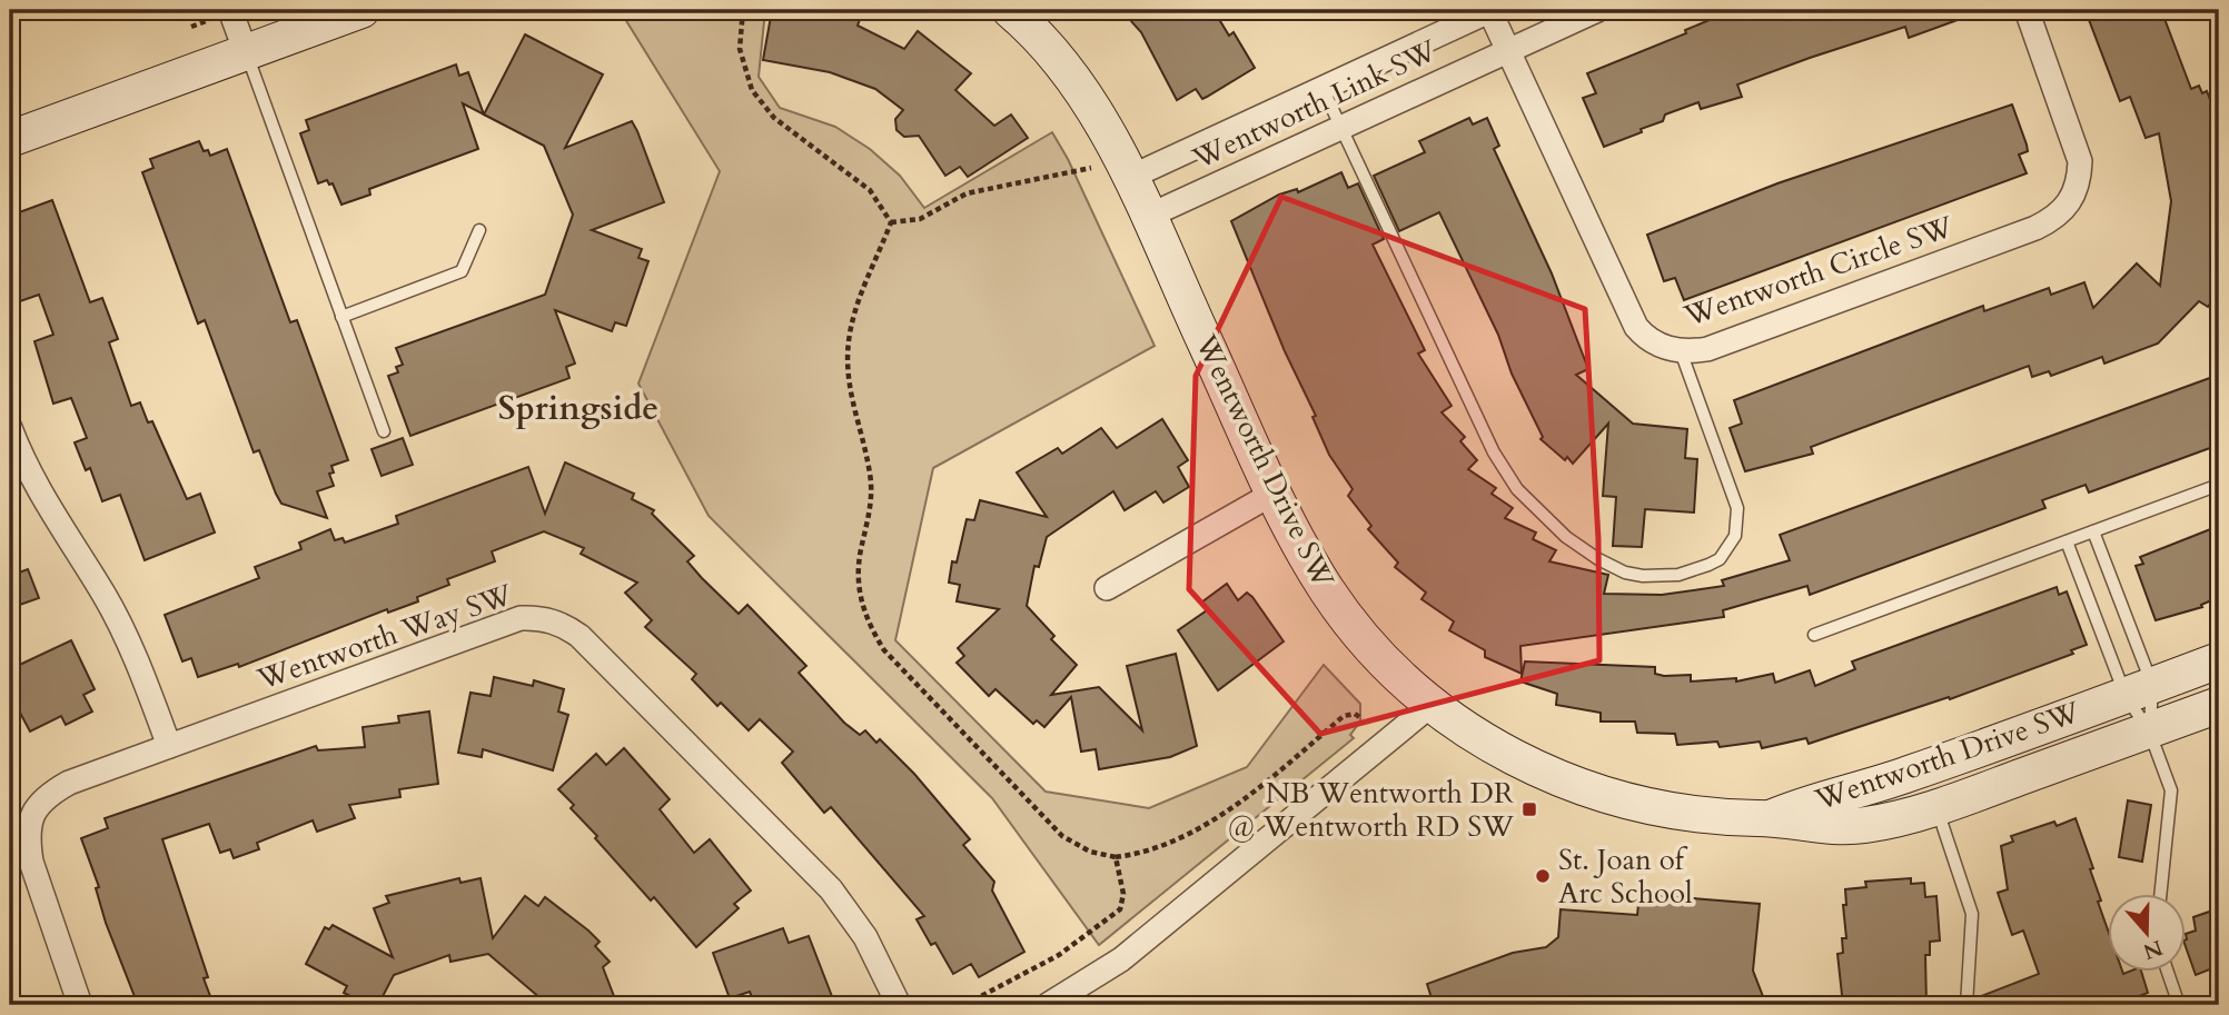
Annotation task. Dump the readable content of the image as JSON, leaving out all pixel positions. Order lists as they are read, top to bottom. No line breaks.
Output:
{"streets":{"street":["Wentworth Link SW","Wentworth Circle SW","Wentworth Drive SW","Wentworth Way SW"]},"crossings":[["Wentworth Link SW","Wentworth Circle SW"],["Wentworth Link SW","Wentworth Drive SW"]],"districts":["Springside"],"places":{"transit":["NB Wentworth DR @ Wentworth RD SW"],"other":["St. Joan of Arc School"]},"north":"bottom"}
